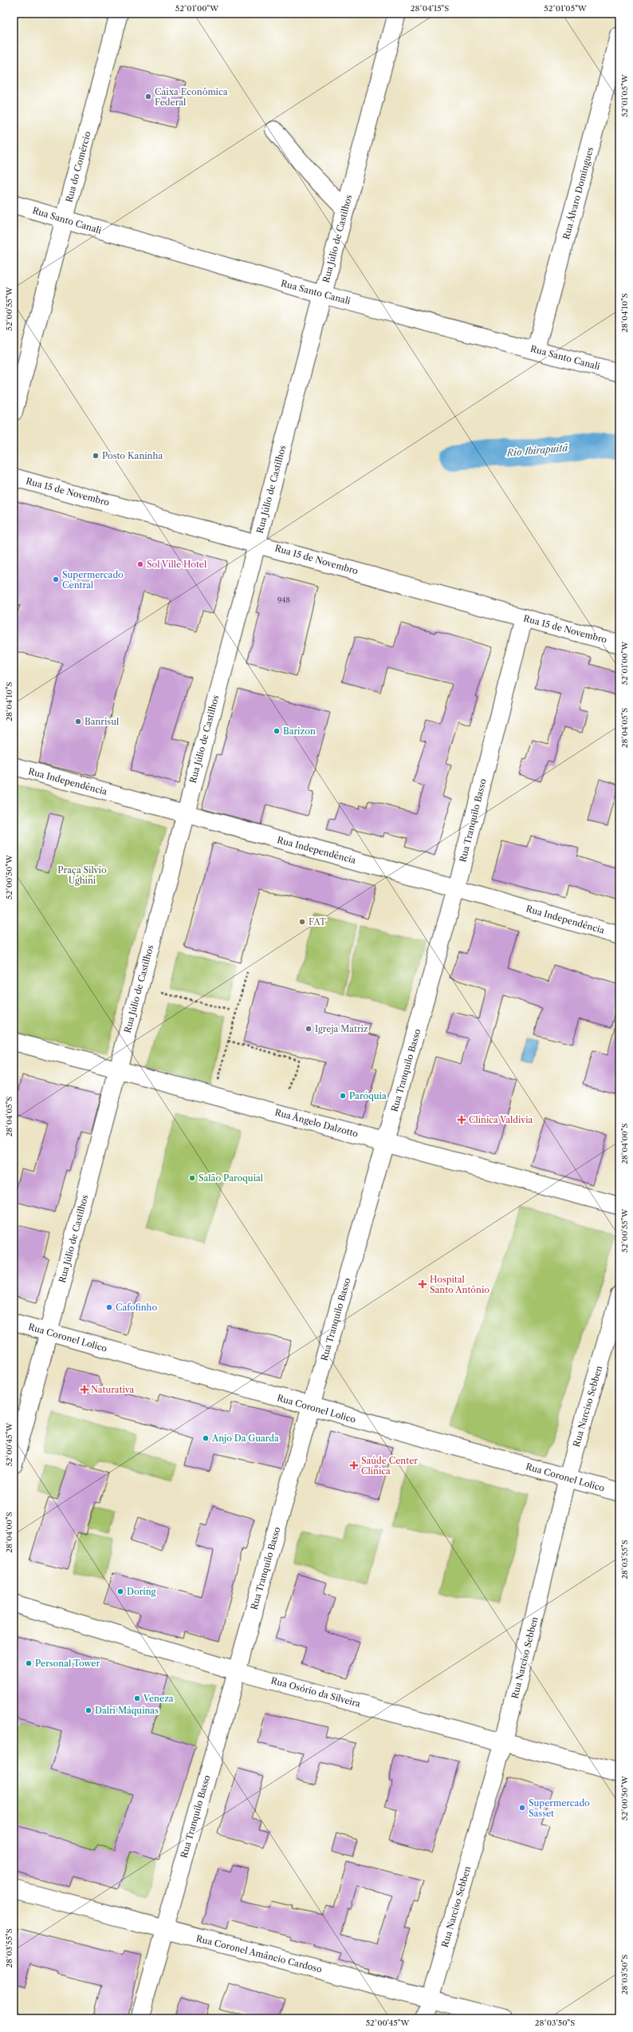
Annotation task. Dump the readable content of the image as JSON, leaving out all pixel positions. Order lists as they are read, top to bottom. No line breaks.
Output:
{"streets":{"street":["Rua do Comércio","Rua Álvaro Domingues","Rua Santo Canali","Rua Júlio de Castilhos","Rua 15 de Novembro","Rua Independência","Rua Tranquilo Basso","Rua Ângelo Dalzotto","Rua Coronel Lolico","Rua Narciso Sebben","Rua Osório da Silveira","Rua Coronel Amâncio Cardoso"]},"crossings":[["Rua do Comércio","Rua Santo Canali"],["Rua Álvaro Domingues","Rua Santo Canali"],["Rua Santo Canali","Rua Júlio de Castilhos"],["Rua Júlio de Castilhos","Rua 15 de Novembro"],["Rua Júlio de Castilhos","Rua Independência"],["Rua Júlio de Castilhos","Rua Ângelo Dalzotto"],["Rua Júlio de Castilhos","Rua Coronel Lolico"],["Rua 15 de Novembro","Rua Tranquilo Basso"],["Rua Independência","Rua Tranquilo Basso"],["Rua Tranquilo Basso","Rua Ângelo Dalzotto"],["Rua Tranquilo Basso","Rua Coronel Lolico"],["Rua Tranquilo Basso","Rua Osório da Silveira"],["Rua Tranquilo Basso","Rua Coronel Amâncio Cardoso"],["Rua Coronel Lolico","Rua Narciso Sebben"],["Rua Narciso Sebben","Rua Osório da Silveira"],["Rua Narciso Sebben","Rua Coronel Amâncio Cardoso"]],"water":["Rio Ibirapuitã"],"parks":["Praça Silvio Ughini"],"places":{"other":["Caixa Econômica Federal","Posto Kaninha","Sol Ville Hotel","Supermercado Central","Banrisul","Barizon","FAT","Igreja Matriz","Paróquia","Salão Paroquial","Cafofinho","Anjo Da Guarda","Doring","Personal Tower","Veneza","Dalri Máquinas","Supermercado Sasset"],"health":["Clínica Valdivia","Hospital Santo Antônio","Naturativa","Saúde Center Clínica"]},"house_numbers":["948"],"coordinates":["52°01'00\"W","28°04'15\"S","52°01'05\"W","52°00'55\"W","28°04'10\"S","28°04'05\"S","52°00'50\"W","28°04'00\"S","52°00'45\"W","28°03'55\"S","28°03'50\"S"]}
